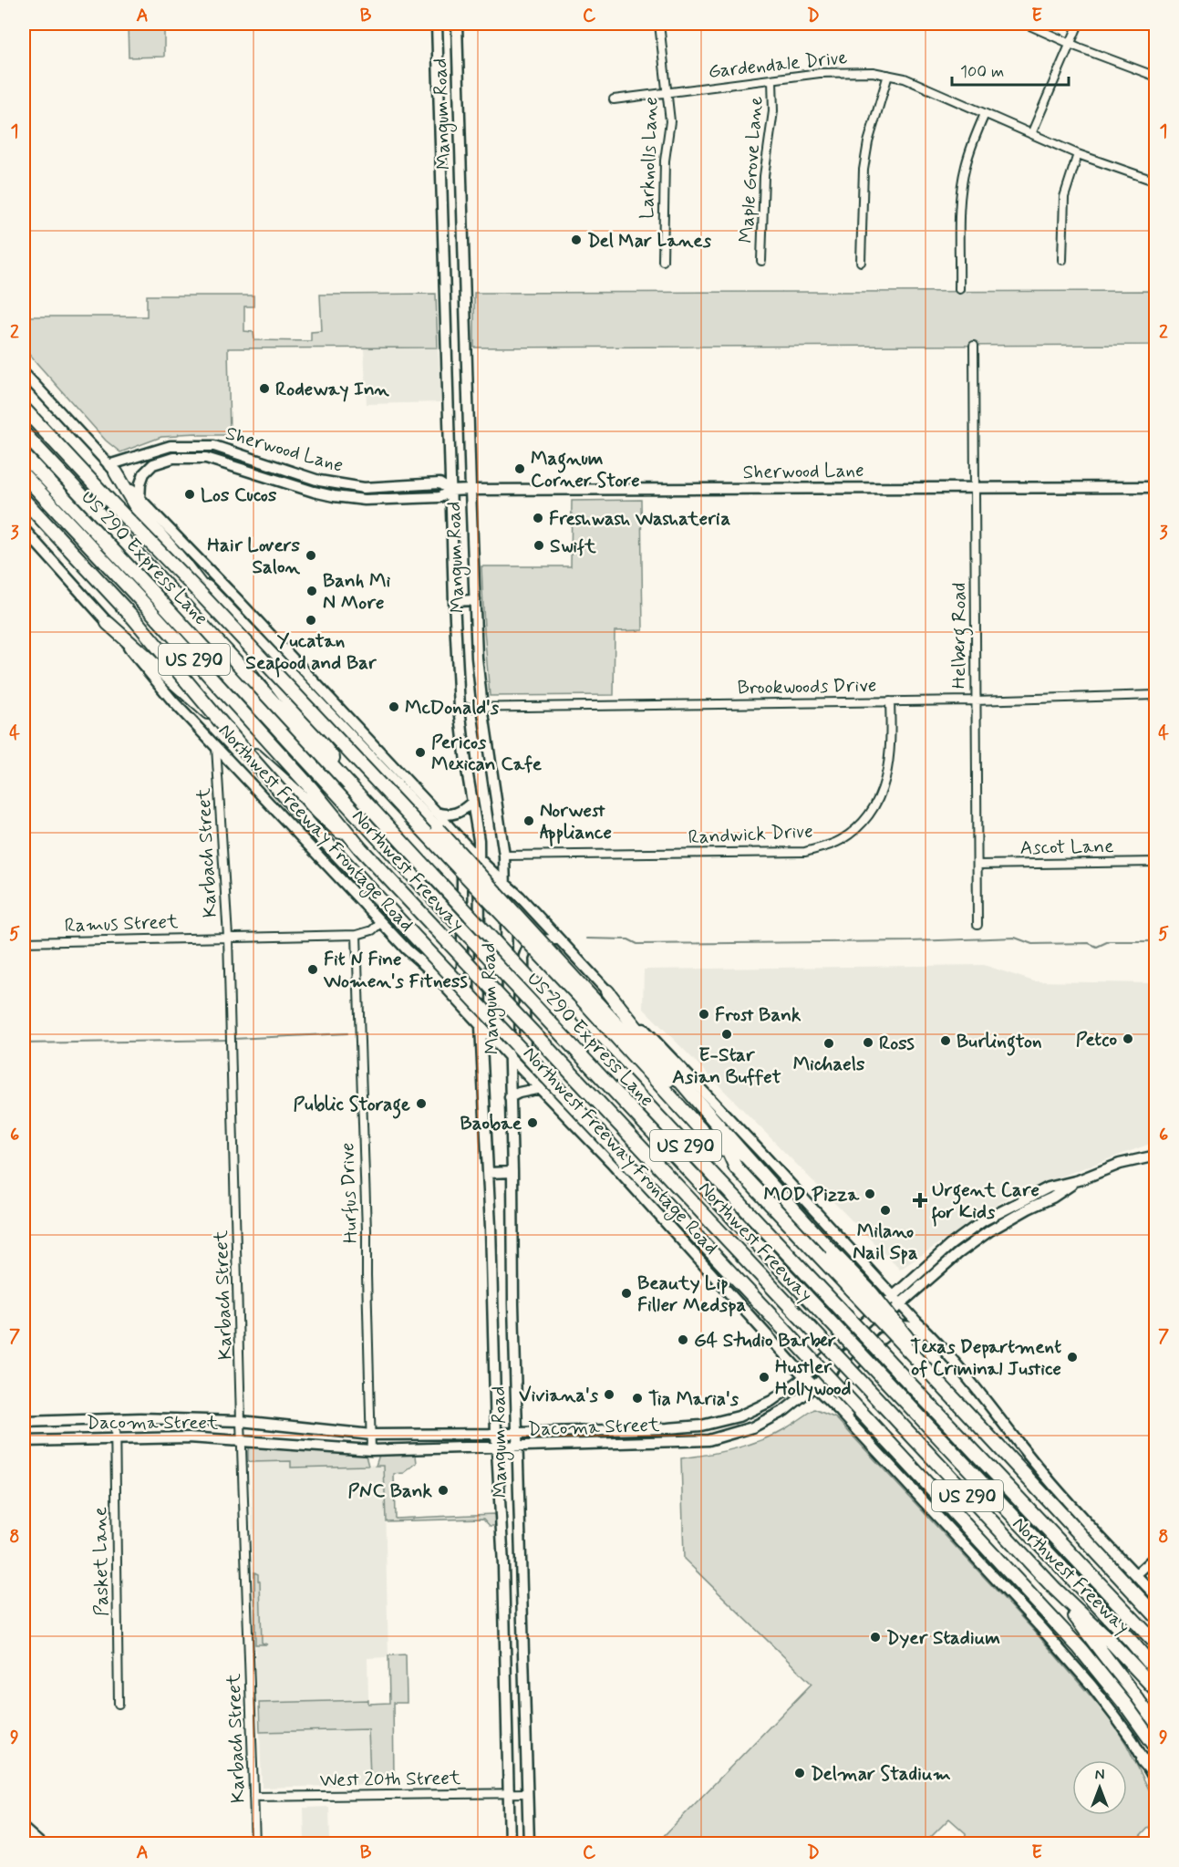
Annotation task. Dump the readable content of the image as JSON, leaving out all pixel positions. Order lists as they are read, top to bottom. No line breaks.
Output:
{"streets":{"highway":["US 290 Express Lane","US 290","Northwest Freeway"],"main road":["Mangum Road","Sherwood Lane","Northwest Freeway Frontage Road","Dacoma Street"],"street":["Gardendale Drive","Larknolls Lane","Maple Grove Lane","Helberg Road","Brookwoods Drive","Randwick Drive","Ascot Lane","Karbach Street","Ramus Street","Hurfus Drive","Pasket Lane","West 20th Street"]},"crossings":[["Gardendale Drive","Larknolls Lane"],["Gardendale Drive","Maple Grove Lane"],["Mangum Road","Sherwood Lane"],["Mangum Road","Brookwoods Drive"],["Mangum Road","Northwest Freeway Frontage Road"],["Mangum Road","Randwick Drive"],["Mangum Road","Dacoma Street"],["Mangum Road","West 20th Street"],["Sherwood Lane","Helberg Road"],["Helberg Road","Brookwoods Drive"],["Helberg Road","Ascot Lane"],["Brookwoods Drive","Randwick Drive"],["Northwest Freeway Frontage Road","Karbach Street"],["Northwest Freeway Frontage Road","Ramus Street"],["Northwest Freeway Frontage Road","Dacoma Street"],["Karbach Street","Ramus Street"],["Karbach Street","Dacoma Street"],["Karbach Street","West 20th Street"],["Ramus Street","Hurfus Drive"],["Hurfus Drive","Dacoma Street"],["Dacoma Street","Pasket Lane"]],"places":{"other":["Del Mar Lanes","Rodeway Inn","Magnum Corner Store","Los Cucos","Freshwash Washateria","Swift","Hair Lovers Salon","Banh Mi N More","Yucatan Seafood and Bar","McDonald's","Pericos Mexican Cafe","Norwest Appliance","Fit N Fine Women's Fitness","Frost Bank","E-Star Asian Buffet","Petco","Burlington","Ross","Michaels","Public Storage","Baobae","MOD Pizza","Milano Nail Spa","Beauty Lip Filler Medspa","G4 Studio Barber","Texas Department of Criminal Justice","Hustler Hollywood","Viviana's","Tia Maria's","PNC Bank","Dyer Stadium","Delmar Stadium"],"health":["Urgent Care for Kids"]},"scale_bar":"100 m","north":"top","grid":{"columns":["A","B","C","D","E"],"rows":["1","2","3","4","5","6","7","8","9"]}}
